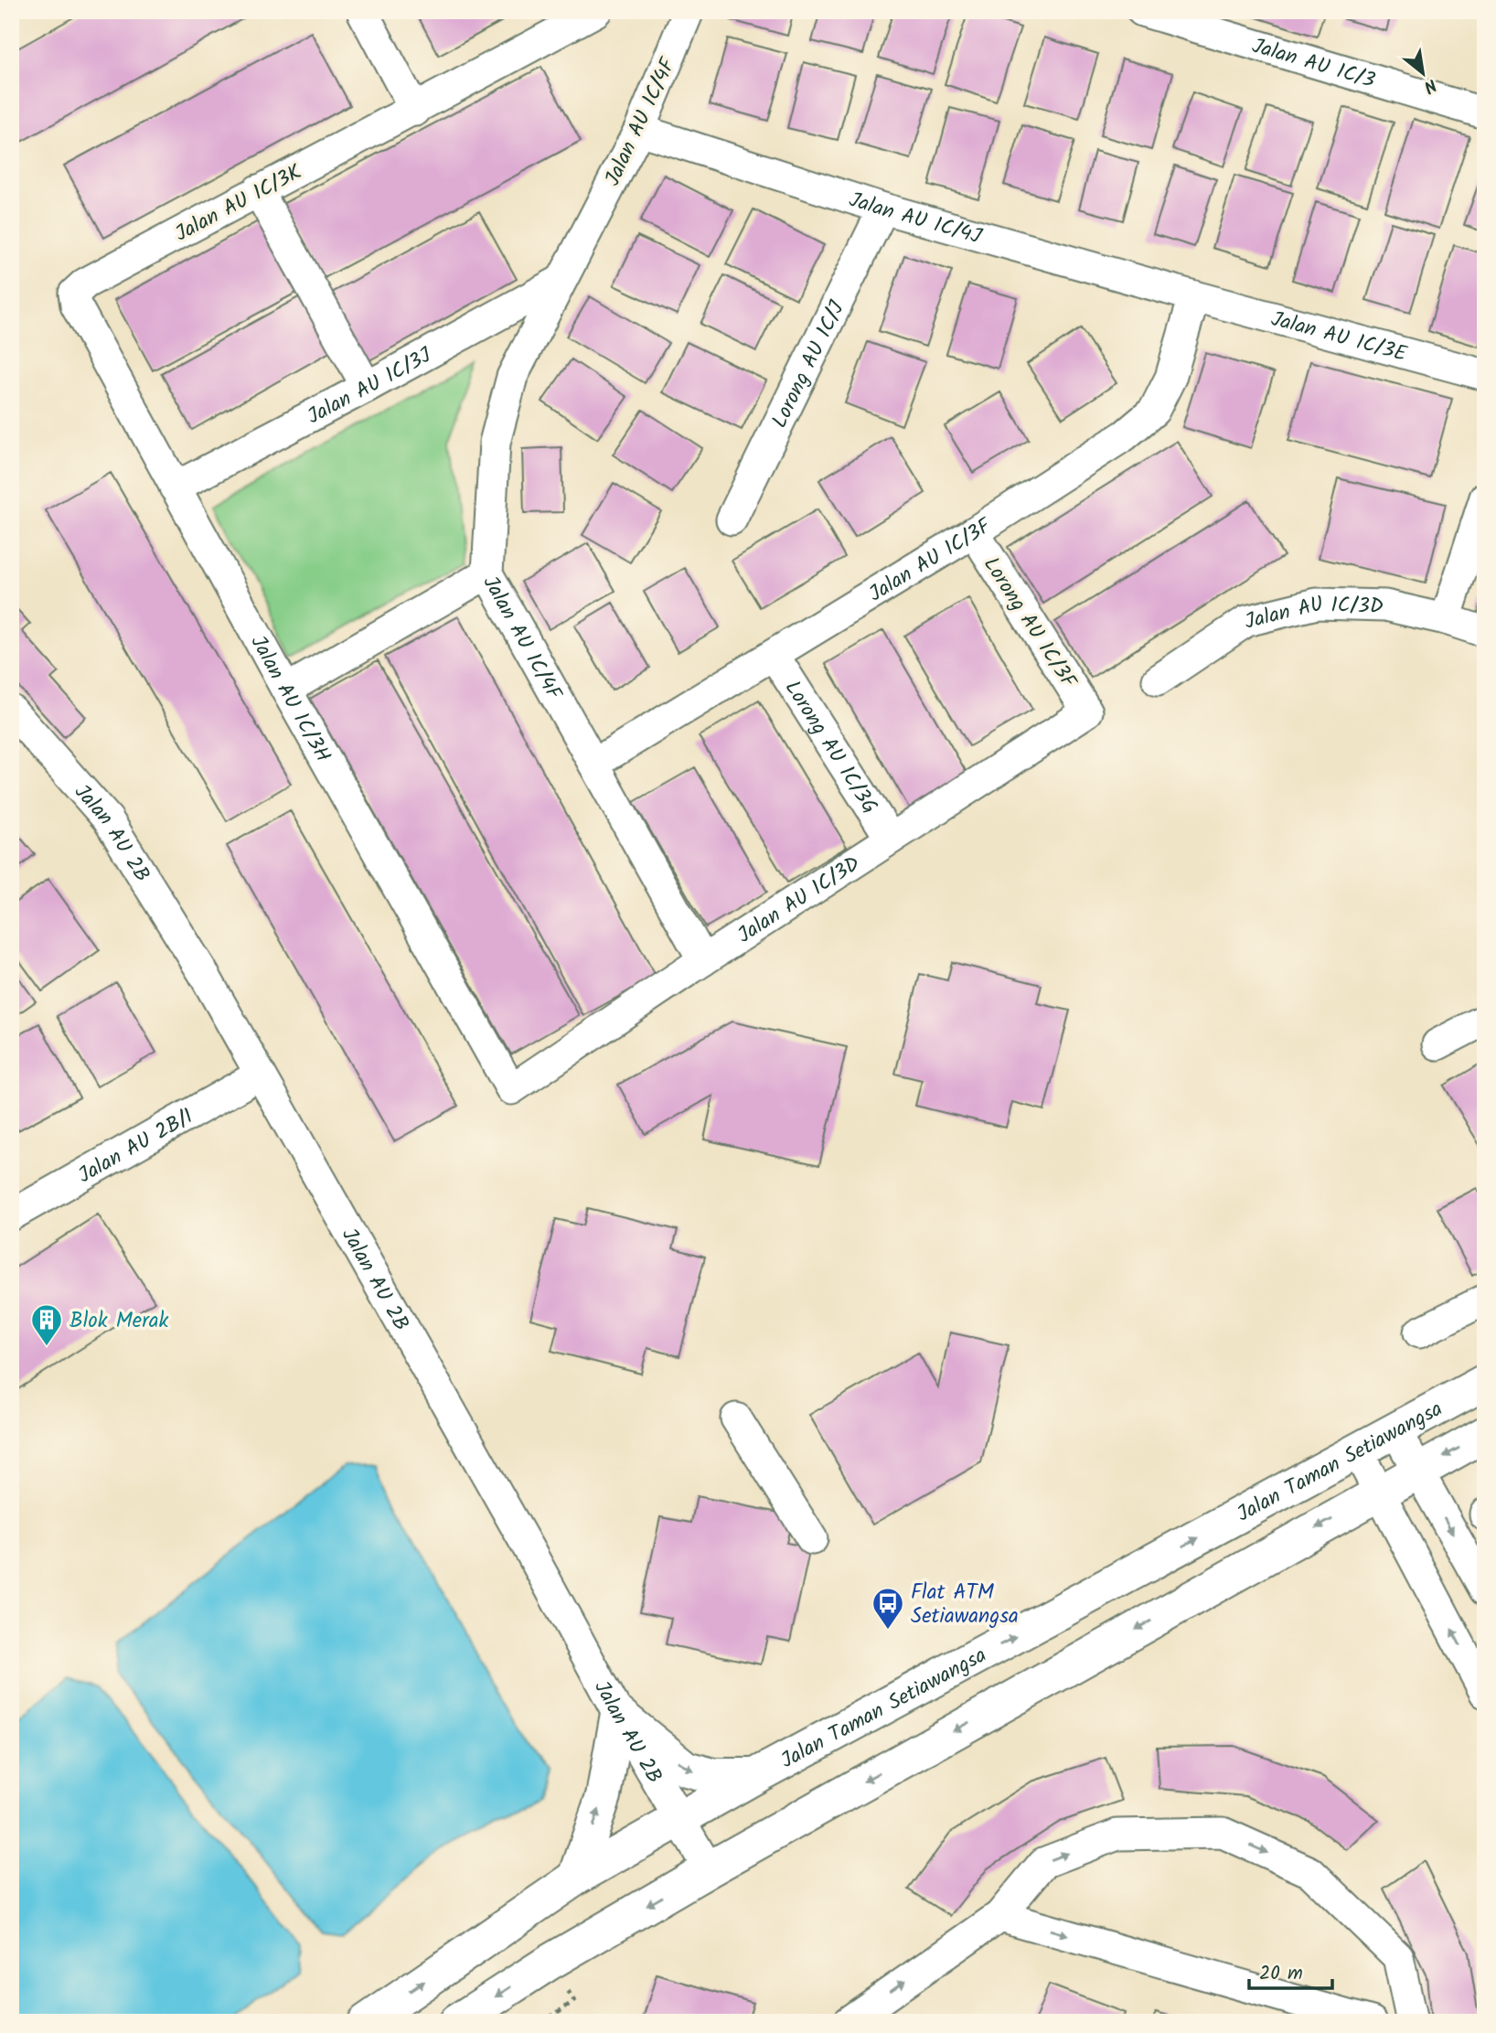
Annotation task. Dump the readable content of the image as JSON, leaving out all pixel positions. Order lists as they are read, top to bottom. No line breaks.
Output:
{"streets":{"main road":["Jalan Taman Setiawangsa"],"street":["Jalan AU 1C/3","Jalan AU 1C/4F","Jalan AU 1C/3K","Jalan AU 1C/4J","Jalan AU 1C/3E","Lorong AU 1C/J","Jalan AU 1C/3J","Jalan AU 1C/3F","Jalan AU 1C/3D","Lorong AU 1C/3F","Jalan AU 1C/3H","Lorong AU 1C/3G","Jalan AU 2B","Jalan AU 2B/1"]},"crossings":[["Jalan AU 1C/4F","Jalan AU 1C/4J"],["Jalan AU 1C/4F","Jalan AU 1C/3J"],["Jalan AU 1C/4F","Jalan AU 1C/3F"],["Jalan AU 1C/4F","Jalan AU 1C/3D"],["Jalan AU 1C/3K","Jalan AU 1C/3H"],["Jalan AU 1C/4J","Jalan AU 1C/3E"],["Jalan AU 1C/4J","Lorong AU 1C/J"],["Jalan AU 1C/4J","Jalan AU 1C/3F"],["Jalan AU 1C/3E","Jalan AU 1C/3F"],["Jalan AU 1C/3J","Jalan AU 1C/3H"],["Jalan AU 1C/3F","Lorong AU 1C/3F"],["Jalan AU 1C/3F","Lorong AU 1C/3G"],["Jalan AU 1C/3D","Lorong AU 1C/3F"],["Jalan AU 1C/3D","Jalan AU 1C/3H"],["Jalan AU 1C/3D","Lorong AU 1C/3G"],["Jalan AU 2B","Jalan AU 2B/1"],["Jalan AU 2B","Jalan Taman Setiawangsa"]],"places":{"building":["Blok Merak"],"bus stop":["Flat ATM Setiawangsa"]},"scale_bar":"20 m","north":"bottom right"}
